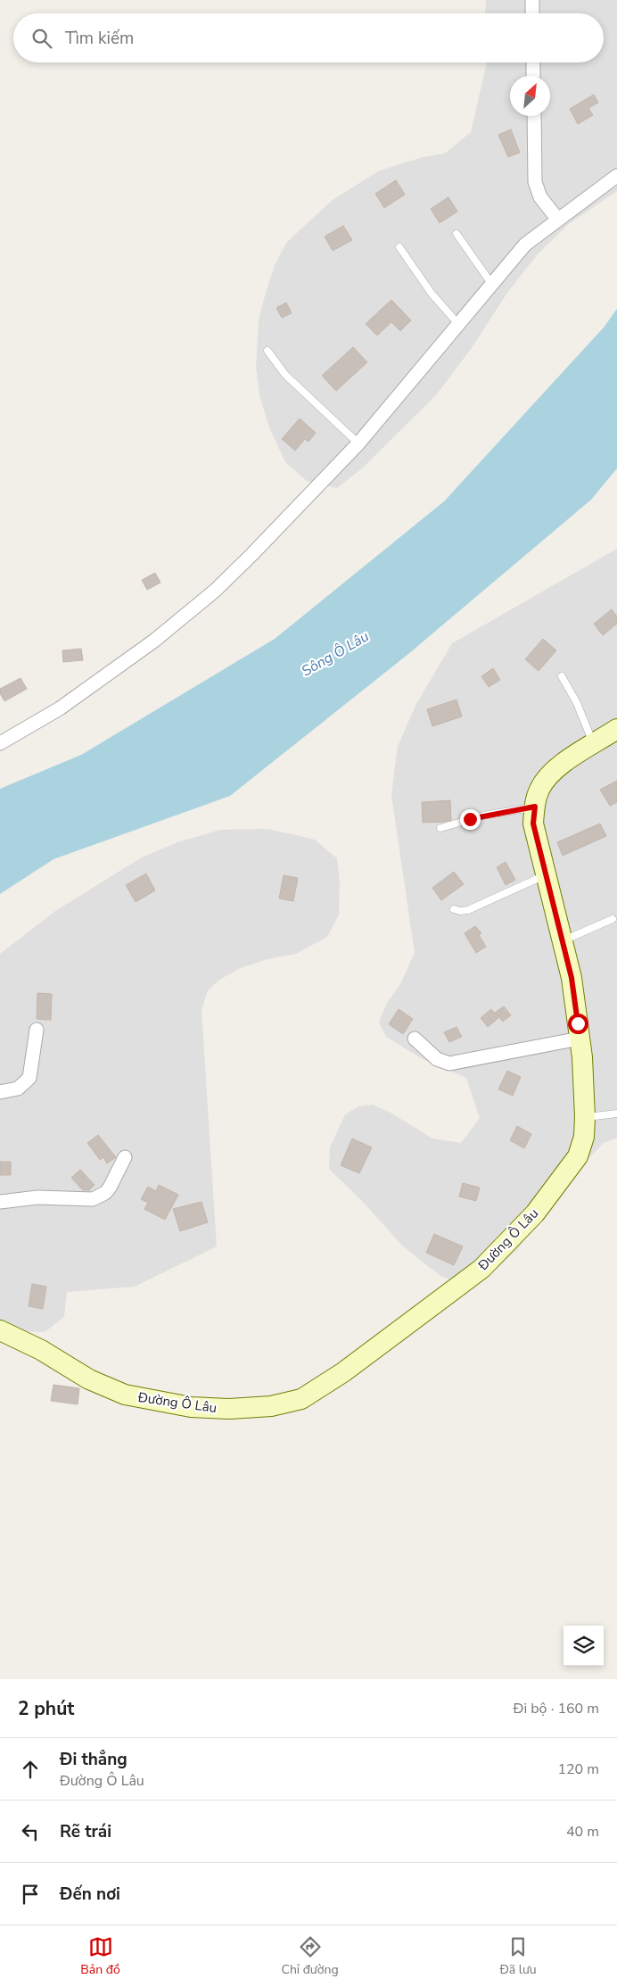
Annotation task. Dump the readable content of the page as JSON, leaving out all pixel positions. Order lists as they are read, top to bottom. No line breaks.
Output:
{"streets":{"main road":["Đường Ô Lâu"]},"water":["Sông Ô Lâu"],"north":"top right","page":{"search":"Tìm kiếm","heading":["2 phút","Đi bộ · 160 m"],"list":[["Đi thẳng","Đường Ô Lâu","120 m"],["Rẽ trái","40 m"],"Đến nơi"],"nav":["Bản đồ","Chỉ đường","Đã lưu"]}}
